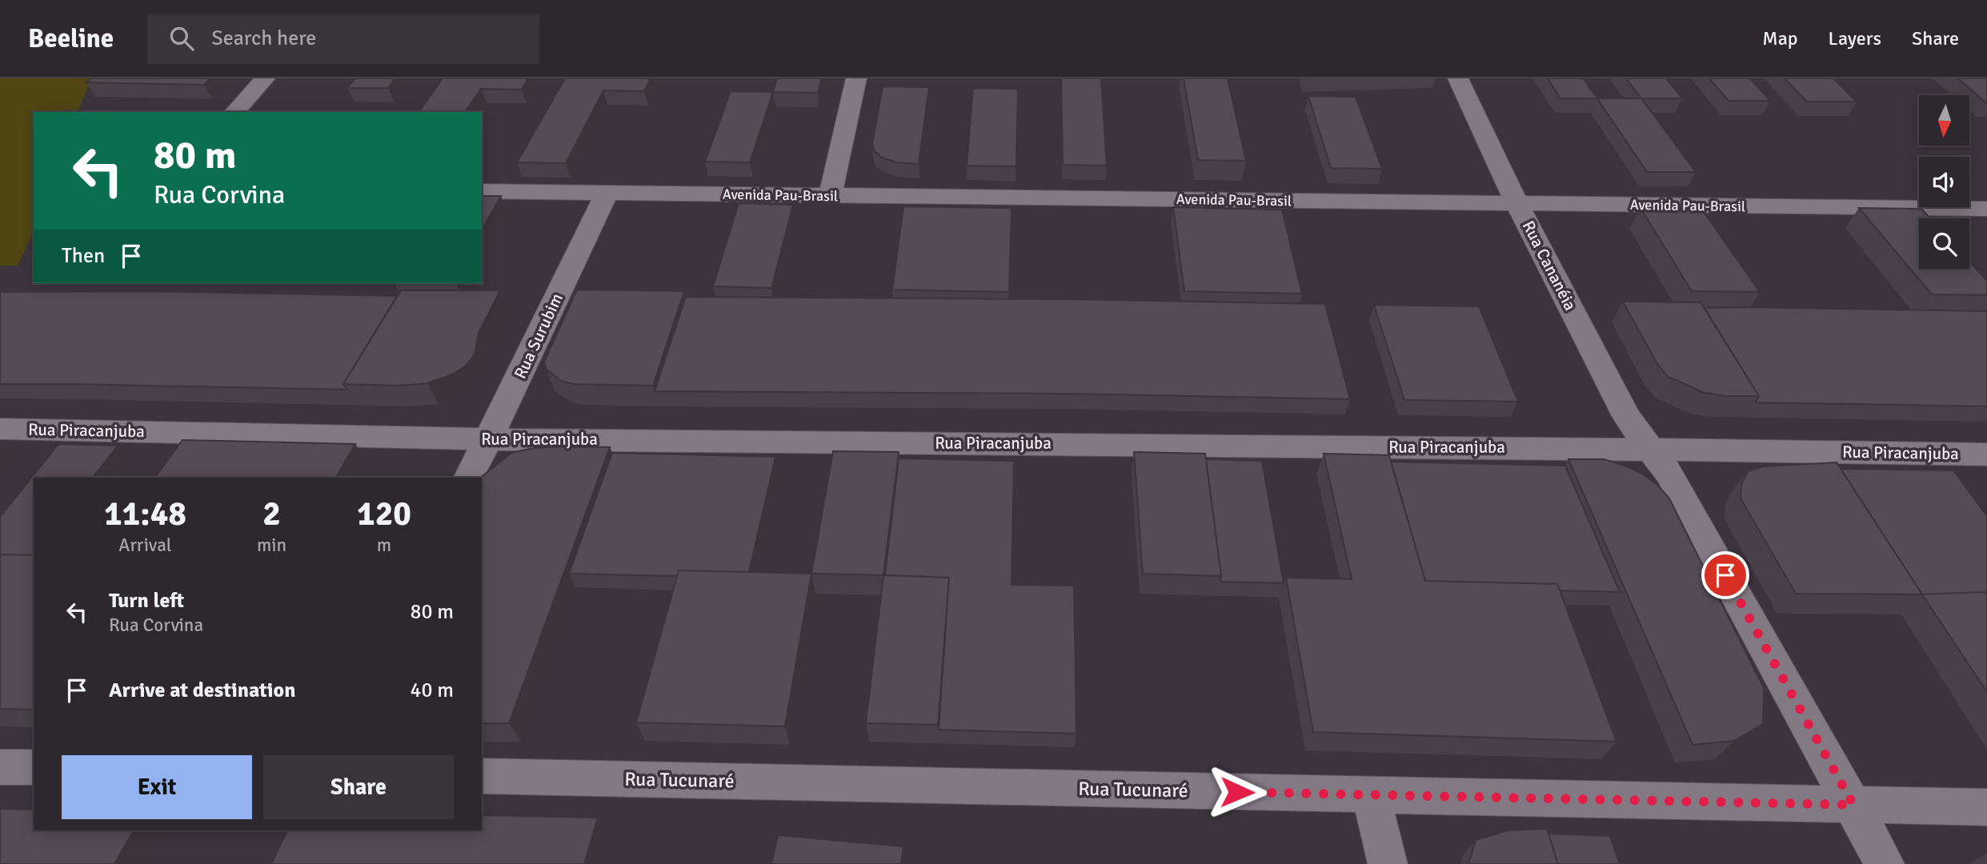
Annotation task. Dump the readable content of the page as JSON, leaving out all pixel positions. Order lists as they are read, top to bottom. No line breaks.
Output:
{"streets":{"street":["Avenida Pau-Brasil","Rua Cananéia","Rua Surubim","Rua Piracanjuba","Rua Tucunaré"]},"crossings":[["Avenida Pau-Brasil","Rua Cananéia"],["Avenida Pau-Brasil","Rua Surubim"],["Rua Cananéia","Rua Piracanjuba"],["Rua Cananéia","Rua Tucunaré"],["Rua Surubim","Rua Piracanjuba"]],"north":"bottom","page":{"header":"Beeline","search":"Search here","nav":["Map","Layers","Share"],"turn":["80 m","Rua Corvina"],"then":"Then","eta":["11:48","Arrival","2","min","120","m"],"list":[{"name":"Turn left","note":"Rua Corvina","value":"80 m"},{"name":"Arrive at destination","value":"40 m"}],"buttons":["Exit","Share"]}}
